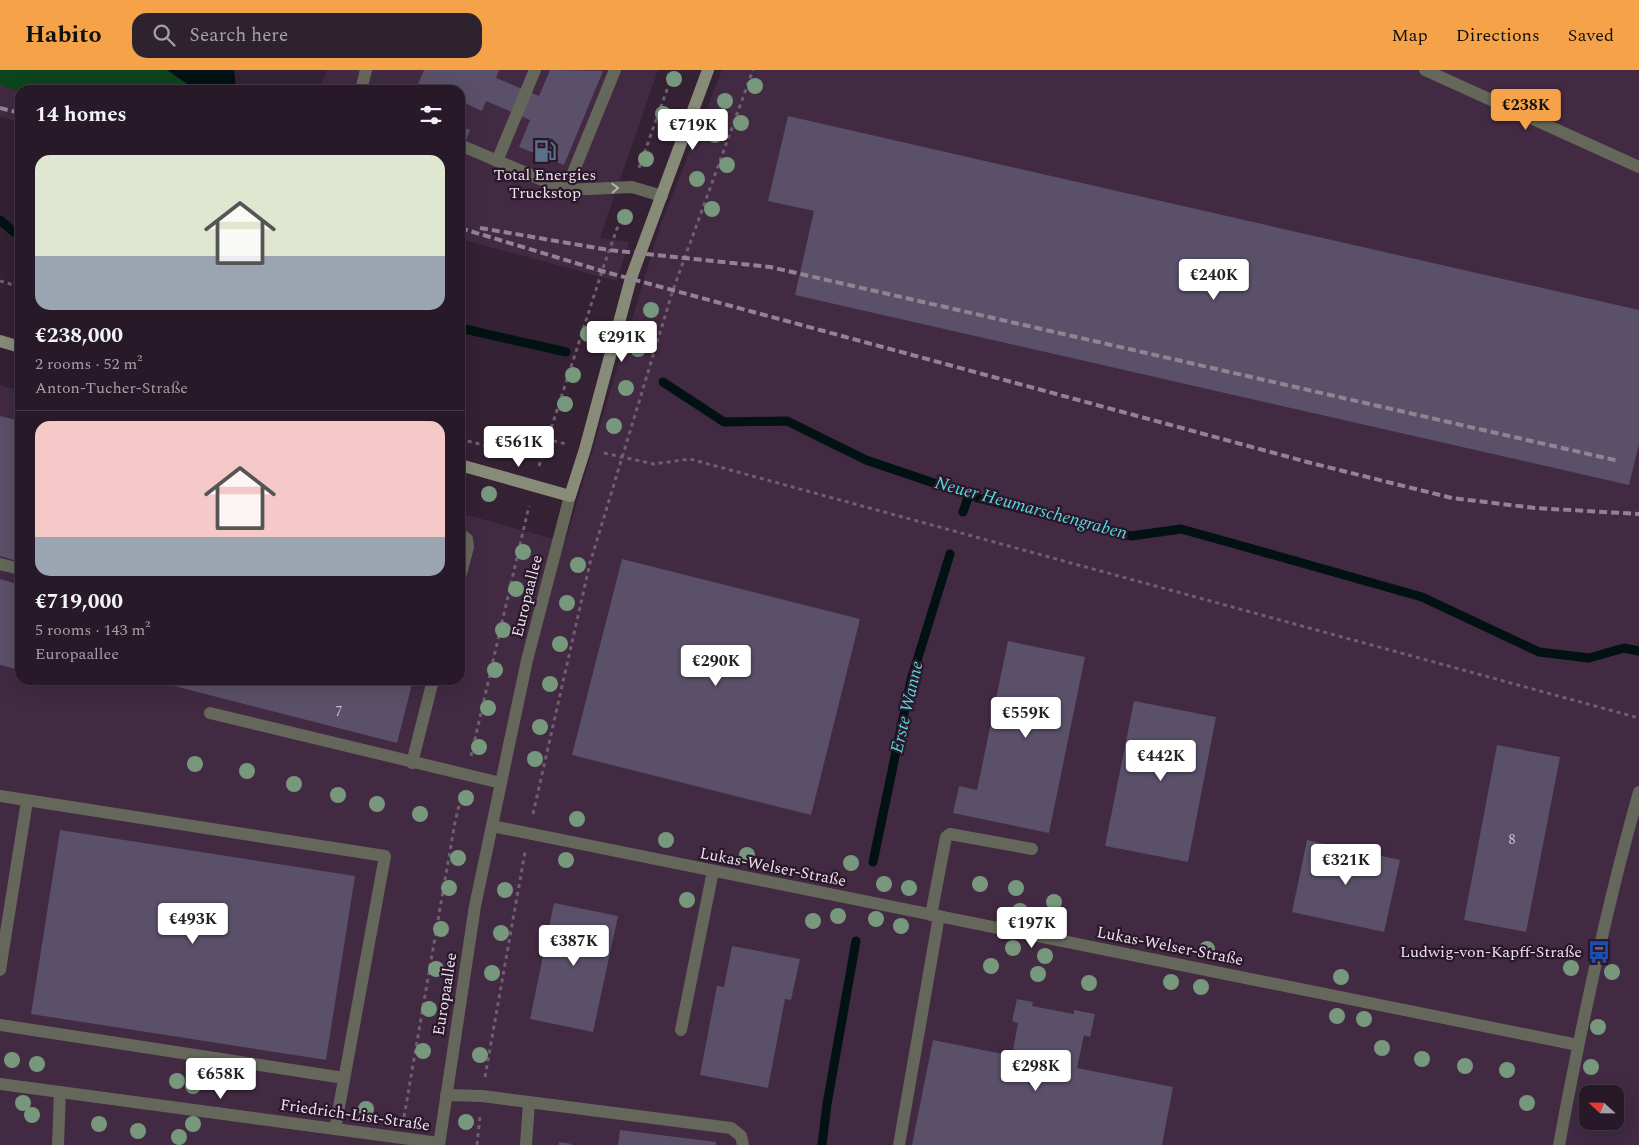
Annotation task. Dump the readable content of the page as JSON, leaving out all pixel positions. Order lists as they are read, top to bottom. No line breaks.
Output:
{"streets":{"street":["Europaallee","Lukas-Welser-Straße","Friedrich-List-Straße"]},"crossings":[["Europaallee","Lukas-Welser-Straße"],["Europaallee","Friedrich-List-Straße"]],"water":["Neuer Heumarschengraben","Erste Wanne"],"places":{"fuel station":["Total Energies Truckstop"],"bus stop":["Ludwig-von-Kapff-Straße"]},"house_numbers":["7","8"],"north":"left","page":{"header":"Habito","search":"Search here","nav":["Map","Directions","Saved"],"heading":"14 homes","price":["€238K","€719K","€240K","€291K","€561K","€290K","€559K","€442K","€321K","€493K","€197K","€387K","€298K","€658K"],"list":[{"name":"€238,000","note":"2 rooms · 52 m² · Anton-Tucher-Straße"},{"name":"€719,000","note":"5 rooms · 143 m² · Europaallee"}]}}
